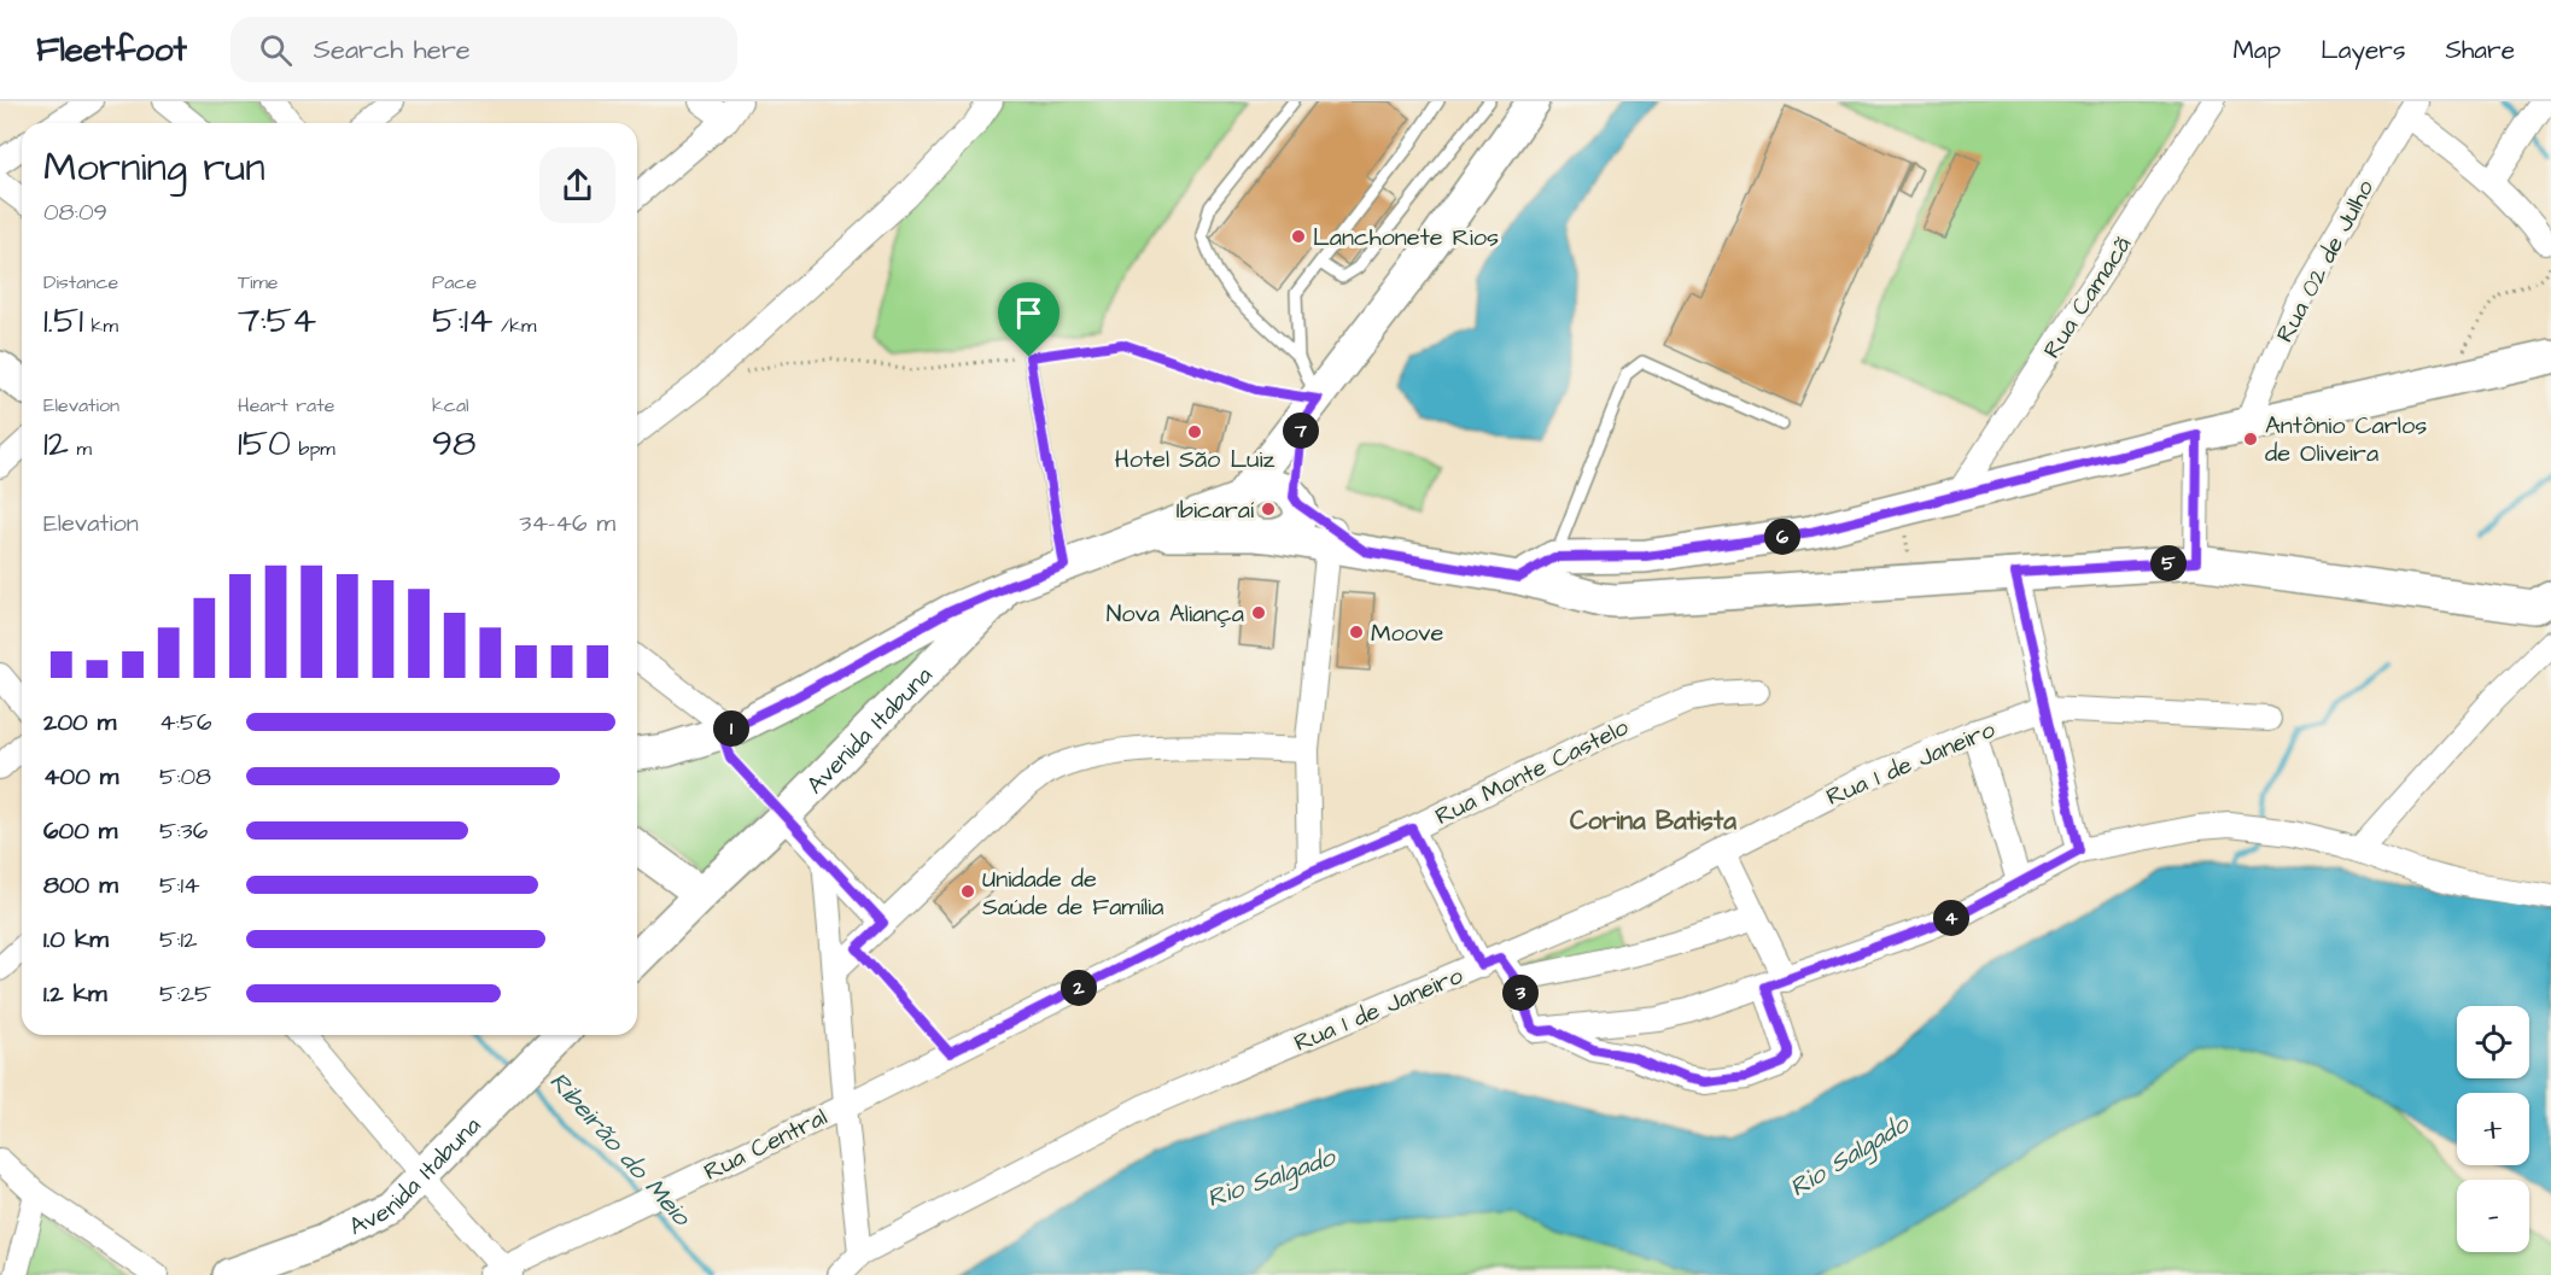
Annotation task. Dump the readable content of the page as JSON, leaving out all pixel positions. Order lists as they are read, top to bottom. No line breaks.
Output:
{"streets":{"main road":["Avenida Itabuna"],"street":["Rua 02 de Julho","Rua Camacã","Rua 1 de Janeiro","Rua Monte Castelo","Rua Central"]},"crossings":[["Rua Monte Castelo","Rua Central"]],"districts":["Corina Batista"],"water":["Ribeirão do Meio","Rio Salgado"],"places":["Lanchonete Rios","Hotel São Luiz","Antônio Carlos de Oliveira","Ibicaraí","Nova Aliança","Moove","Unidade de Saúde de Família"],"page":{"header":"Fleetfoot","search":"Search here","nav":["Map","Layers","Share"],"heading":["Morning run","08:09"],"stats":[["Distance","1.51 km"],["Time","7:54"],["Pace","5:14 /km"],["Elevation","12 m"],["Heart rate","150 bpm"],["kcal","98"]],"pins":["7","6","5","1","4","2","3"],"chart":["Elevation","34–46 m"],"list":[{"name":"200 m","note":"4:56"},{"name":"400 m","note":"5:08"},{"name":"600 m","note":"5:36"},{"name":"800 m","note":"5:14"},{"name":"1.0 km","note":"5:12"},{"name":"1.2 km","note":"5:25"}],"map_buttons":["+","−"]}}
